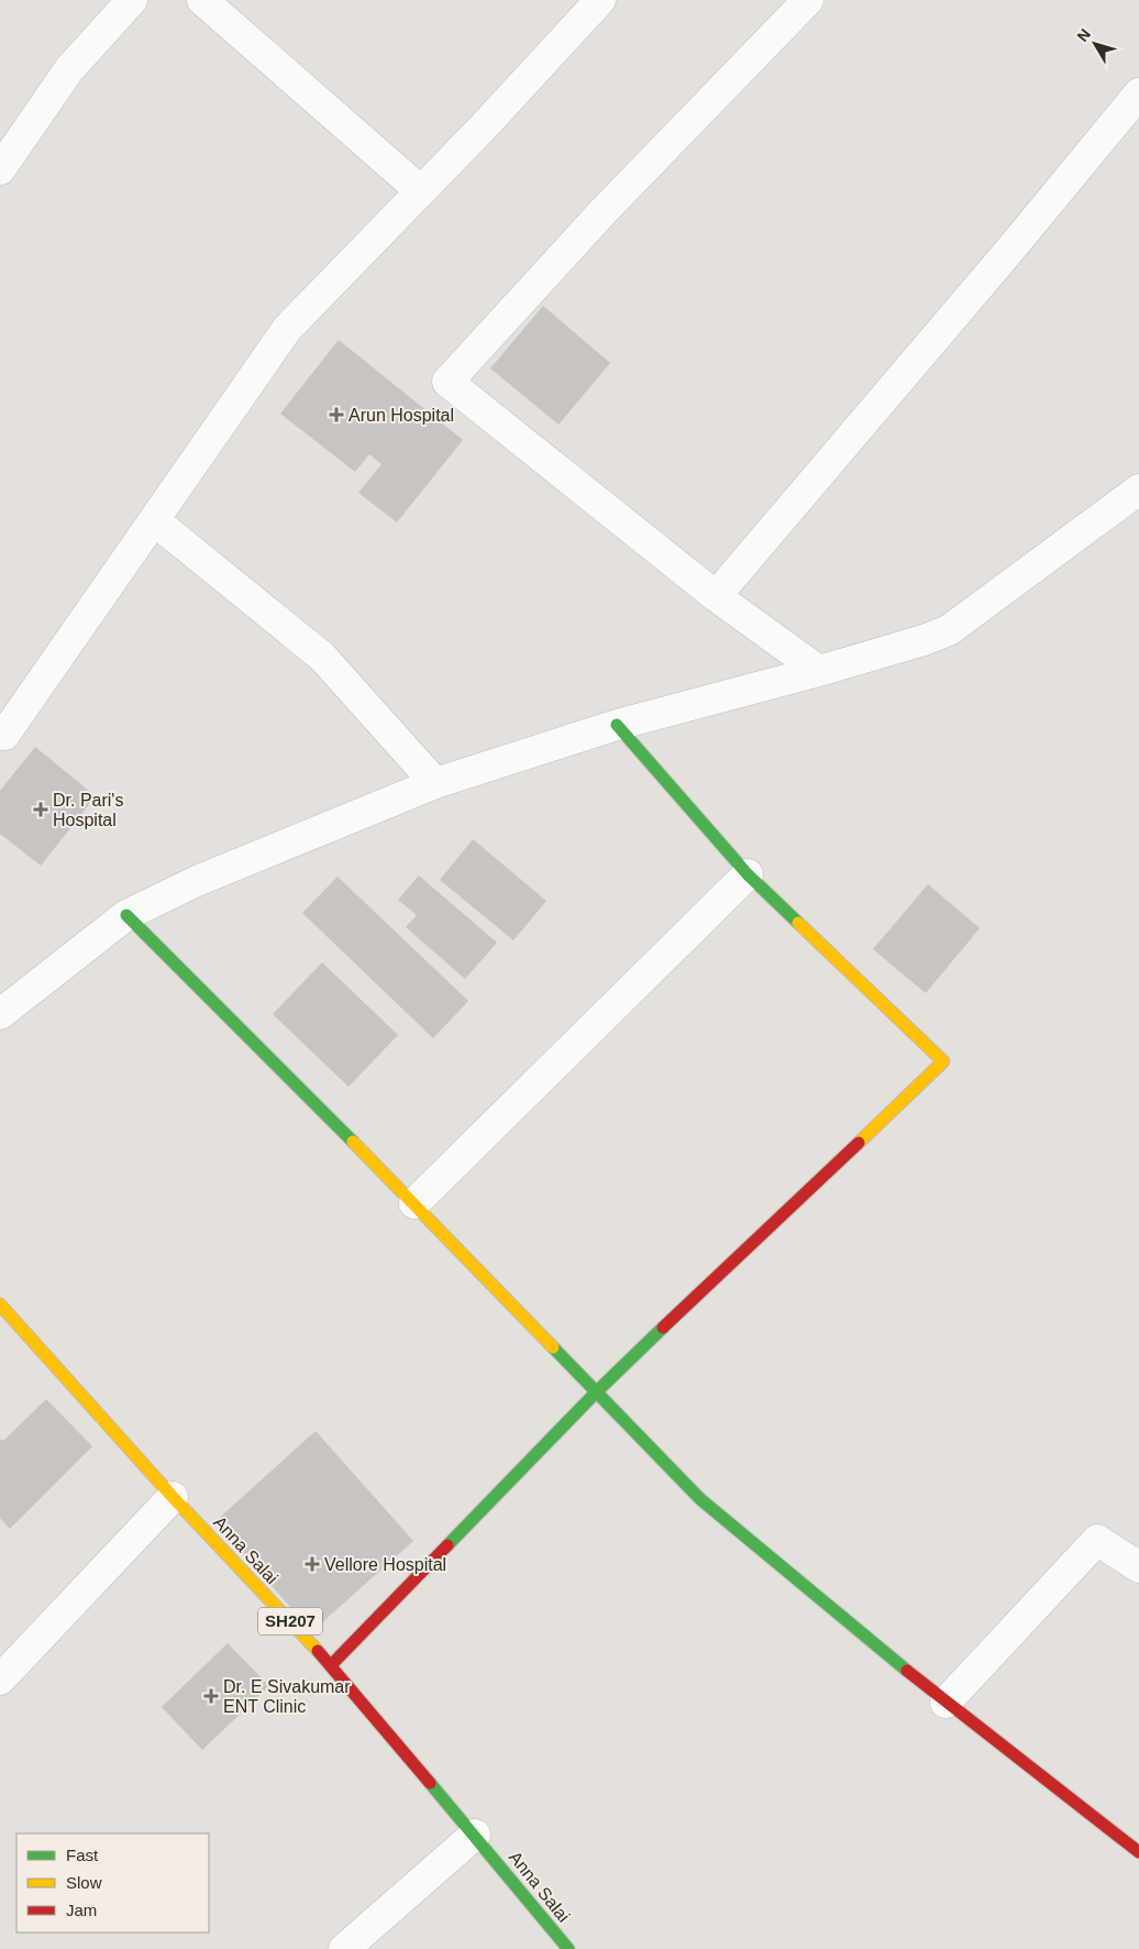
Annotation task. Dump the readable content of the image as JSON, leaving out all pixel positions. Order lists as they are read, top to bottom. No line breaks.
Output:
{"streets":{"street":["Anna Salai","SH207"]},"places":{"health":["Arun Hospital","Dr. Pari's Hospital","Vellore Hospital","Dr. E Sivakumar ENT Clinic"]},"legend":["Fast","Slow","Jam"],"north":"top left"}
